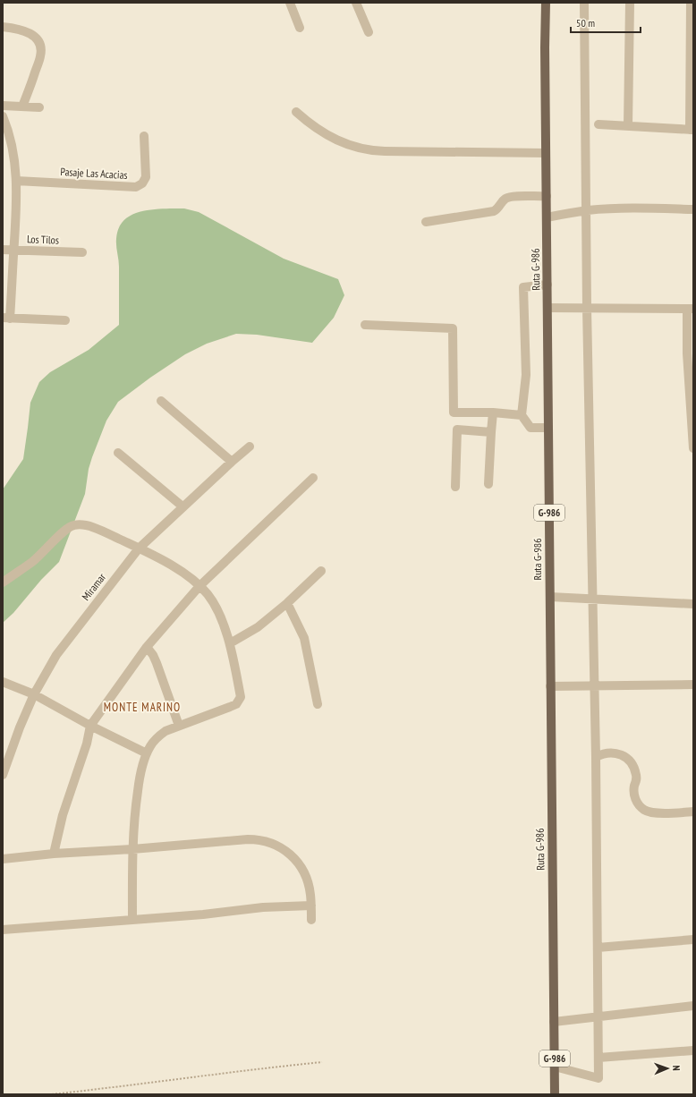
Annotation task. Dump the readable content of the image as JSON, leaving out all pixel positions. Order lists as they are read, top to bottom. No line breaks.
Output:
{"streets":{"main road":["Ruta G-986","G-986"],"street":["Pasaje Las Acacias","Los Tilos","Miramar"]},"districts":["MONTE MARINO"],"scale_bar":"50 m","north":"right"}
